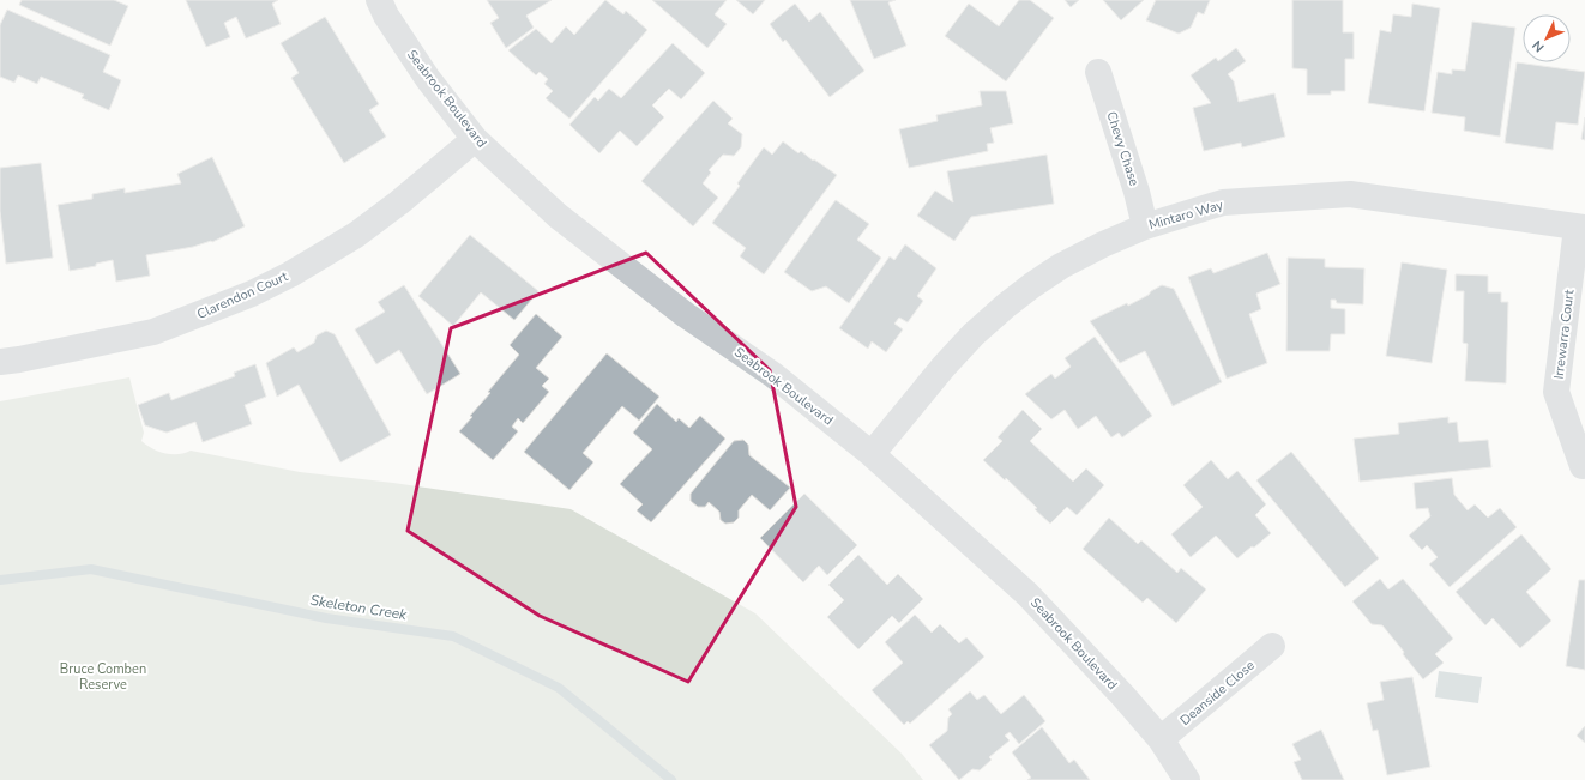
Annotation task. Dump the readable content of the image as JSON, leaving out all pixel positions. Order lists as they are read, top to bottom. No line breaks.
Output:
{"streets":{"street":["Seabrook Boulevard","Chevy Chase","Mintaro Way","Clarendon Court","Irrewarra Court","Deanside Close"]},"crossings":[["Seabrook Boulevard","Mintaro Way"],["Seabrook Boulevard","Clarendon Court"],["Seabrook Boulevard","Deanside Close"],["Chevy Chase","Mintaro Way"],["Mintaro Way","Irrewarra Court"]],"water":["Skeleton Creek"],"parks":["Bruce Comben Reserve"],"north":"bottom left"}
